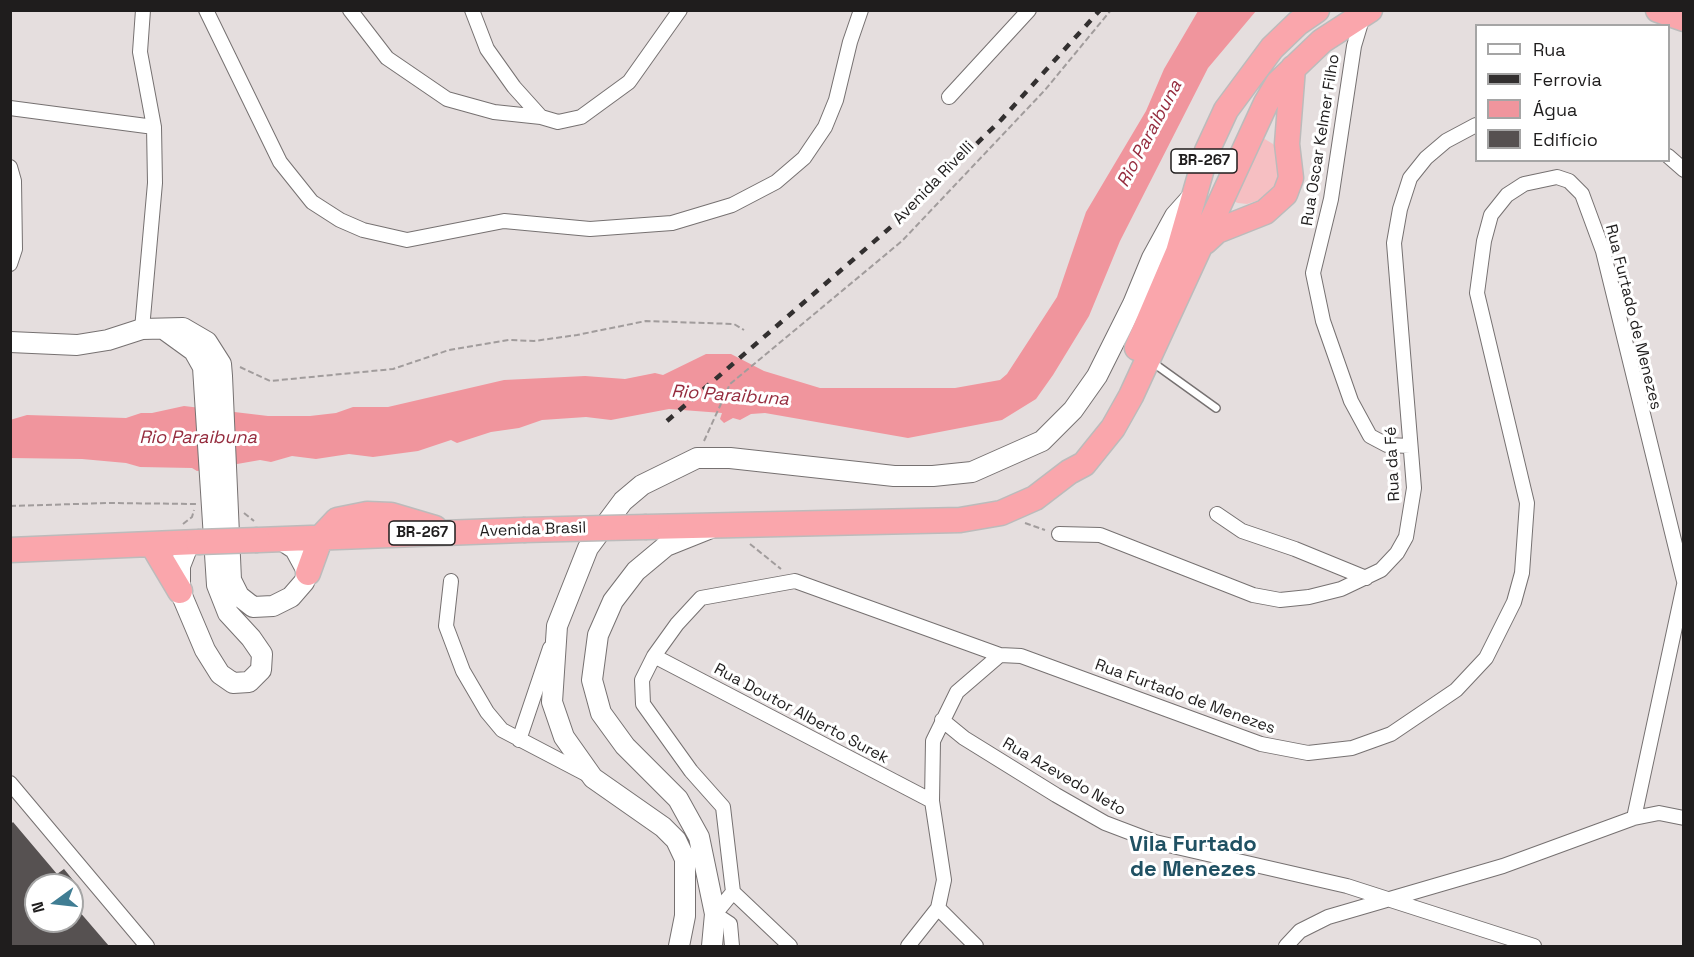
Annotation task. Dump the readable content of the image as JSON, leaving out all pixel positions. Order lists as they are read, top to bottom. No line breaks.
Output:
{"streets":{"highway":["BR-267","Avenida Brasil"],"street":["Rua Oscar Kelmer Filho","Rua Furtado de Menezes","Rua da Fé","Rua Doutor Alberto Surek","Rua Azevedo Neto"],"path":["Avenida Rivelli"]},"crossings":[["Rua Oscar Kelmer Filho","BR-267"],["Rua Oscar Kelmer Filho","Rua da Fé"],["BR-267","Avenida Brasil"]],"districts":["Vila Furtado de Menezes"],"water":["Rio Paraibuna"],"legend":["Rua","Ferrovia","Água","Edifício"],"north":"left"}
